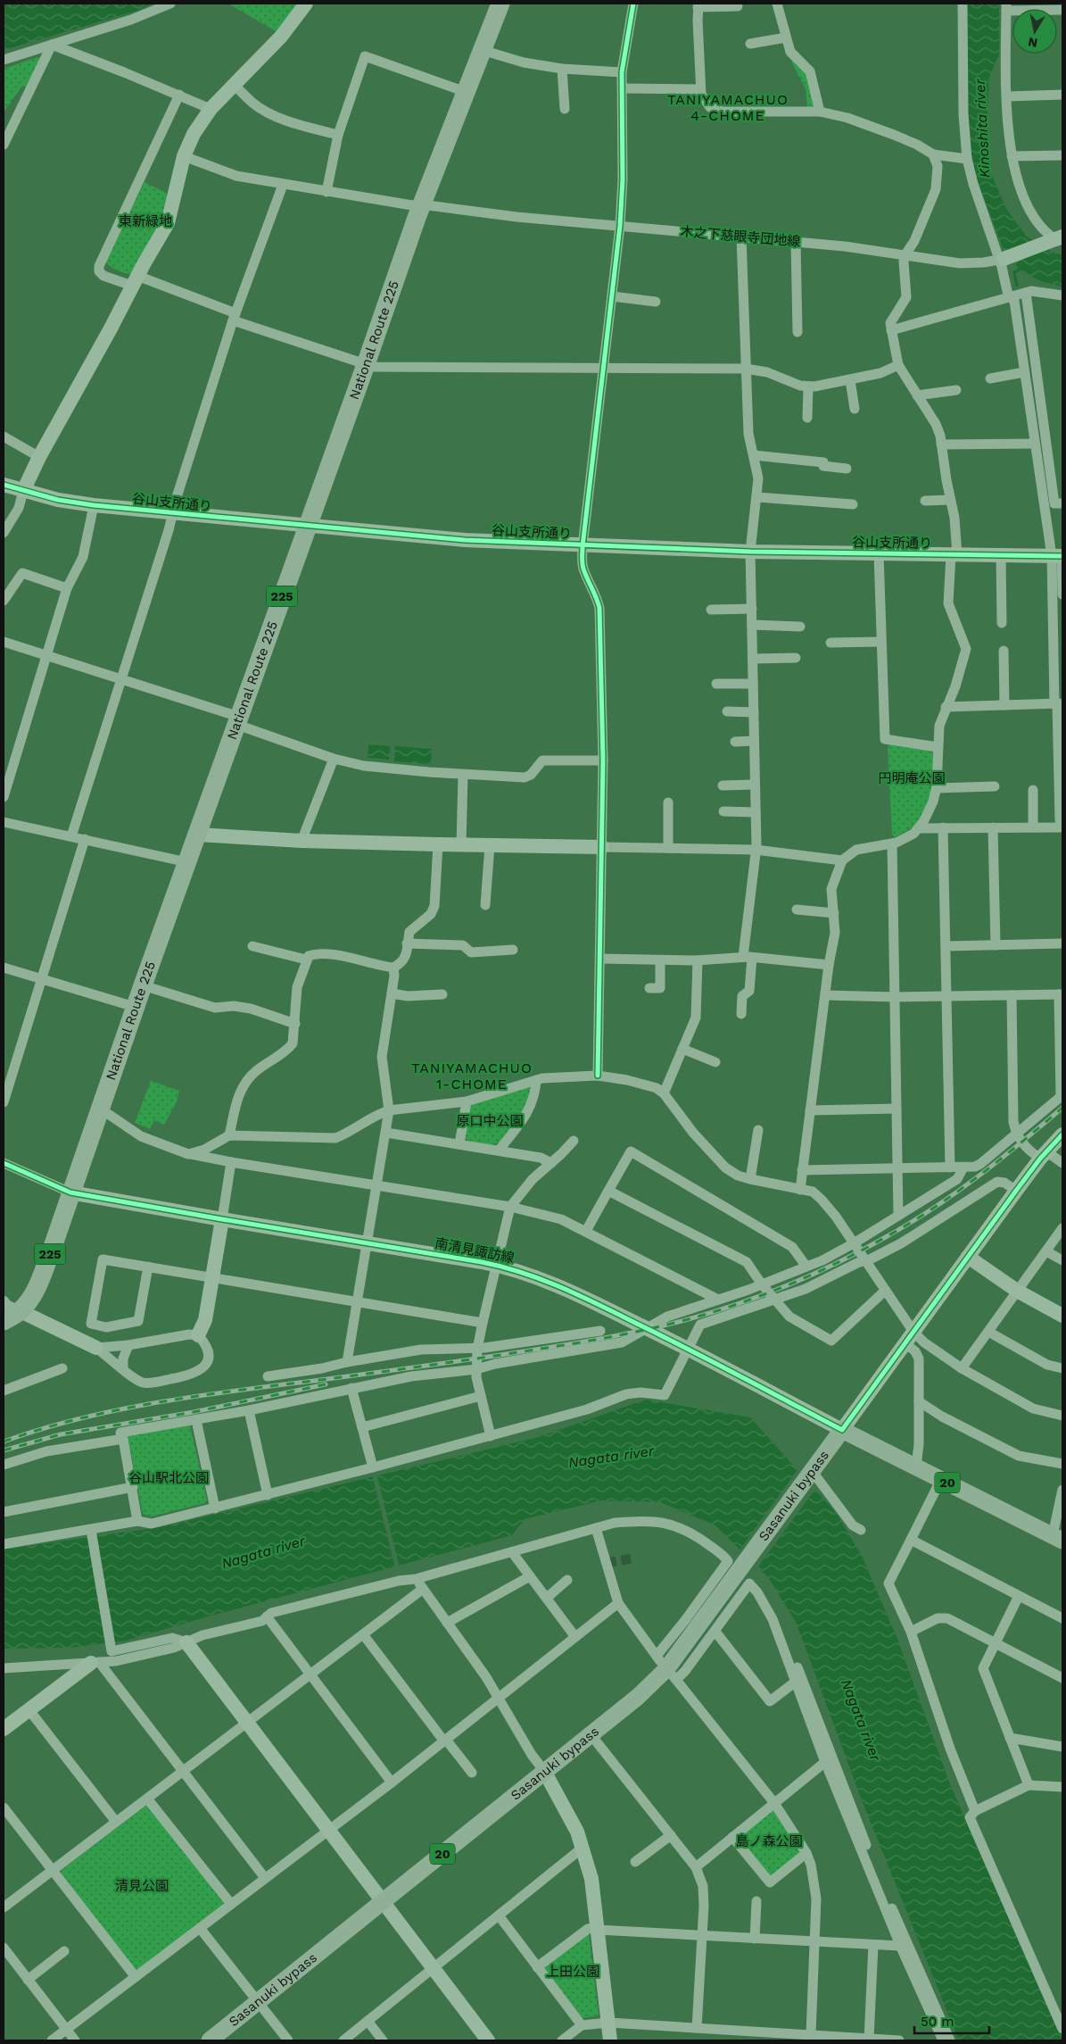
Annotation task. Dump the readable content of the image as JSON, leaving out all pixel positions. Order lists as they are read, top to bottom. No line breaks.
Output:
{"streets":{"highway":["National Route 225","225"],"main road":["20","Sasanuki bypass"],"street":["木之下慈眼寺団地線","谷山支所通り","南清見諏訪線"]},"crossings":[["木之下慈眼寺団地線","National Route 225"],["National Route 225","谷山支所通り"],["National Route 225","南清見諏訪線"],["南清見諏訪線","20"],["南清見諏訪線","Sasanuki bypass"],["20","Sasanuki bypass"]],"districts":["TANIYAMACHUO 4-CHOME","TANIYAMACHUO 1-CHOME"],"water":["Kinoshita river","Nagata river"],"parks":["東新緑地","円明庵公園","原口中公園","谷山駅北公園","島ノ森公園","清見公園","上田公園"],"scale_bar":"50 m","north":"bottom"}
